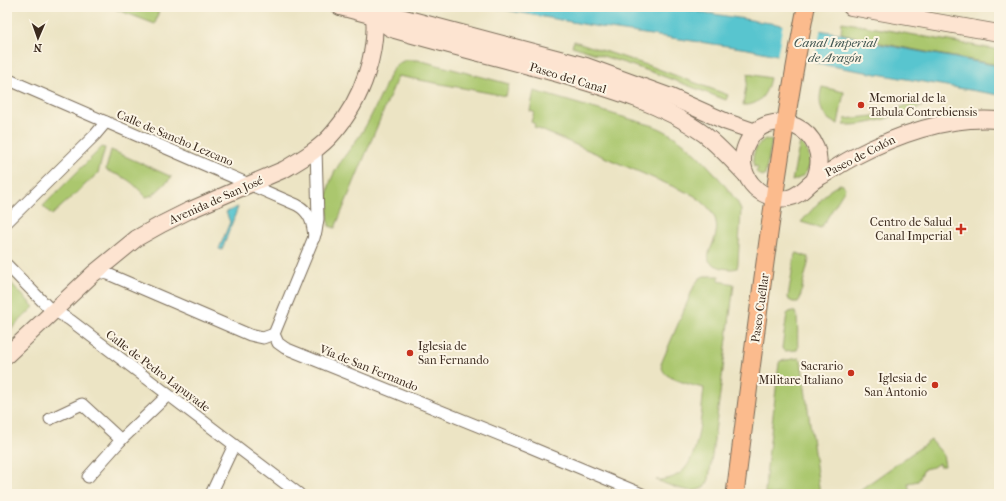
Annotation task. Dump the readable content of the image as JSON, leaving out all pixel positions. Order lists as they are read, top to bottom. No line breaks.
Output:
{"streets":{"main road":["Paseo del Canal","Paseo de Colón","Avenida de San José","Paseo Cuéllar"],"street":["Calle de Sancho Lezcano","Vía de San Fernando","Calle de Pedro Lapuyade"]},"crossings":[["Paseo del Canal","Paseo de Colón"],["Paseo del Canal","Avenida de San José"],["Paseo del Canal","Paseo Cuéllar"],["Calle de Sancho Lezcano","Avenida de San José"],["Paseo de Colón","Paseo Cuéllar"],["Avenida de San José","Calle de Pedro Lapuyade"]],"water":["Canal Imperial de Aragón"],"places":{"other":["Memorial de la Tabula Contrebiensis","Iglesia de San Fernando","Sacrario Militare Italiano","Iglesia de San Antonio"],"health":["Centro de Salud Canal Imperial"]},"north":"bottom"}
